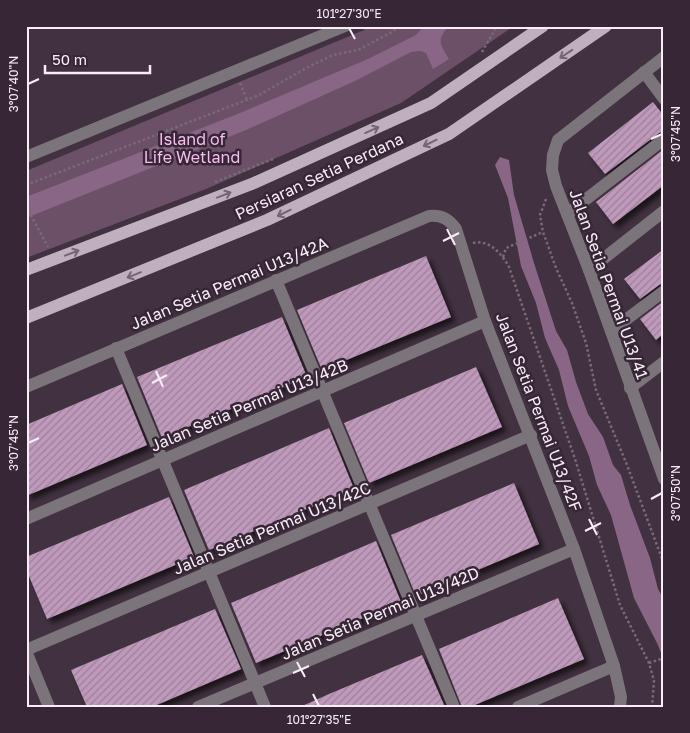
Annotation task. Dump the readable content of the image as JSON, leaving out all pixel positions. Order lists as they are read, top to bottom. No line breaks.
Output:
{"streets":{"main road":["Persiaran Setia Perdana"],"street":["Jalan Setia Permai U13/42A","Jalan Setia Permai U13/41","Jalan Setia Permai U13/42B","Jalan Setia Permai U13/42F","Jalan Setia Permai U13/42C","Jalan Setia Permai U13/42D"]},"crossings":[["Jalan Setia Permai U13/42A","Jalan Setia Permai U13/42F"],["Jalan Setia Permai U13/42B","Jalan Setia Permai U13/42F"],["Jalan Setia Permai U13/42F","Jalan Setia Permai U13/42C"],["Jalan Setia Permai U13/42F","Jalan Setia Permai U13/42D"]],"parks":["Island of Life Wetland"],"scale_bar":"50 m","coordinates":["101°27'30\"E","3°07'40\"N","3°07'45\"N","3°07'50\"N","101°27'35\"E"]}
